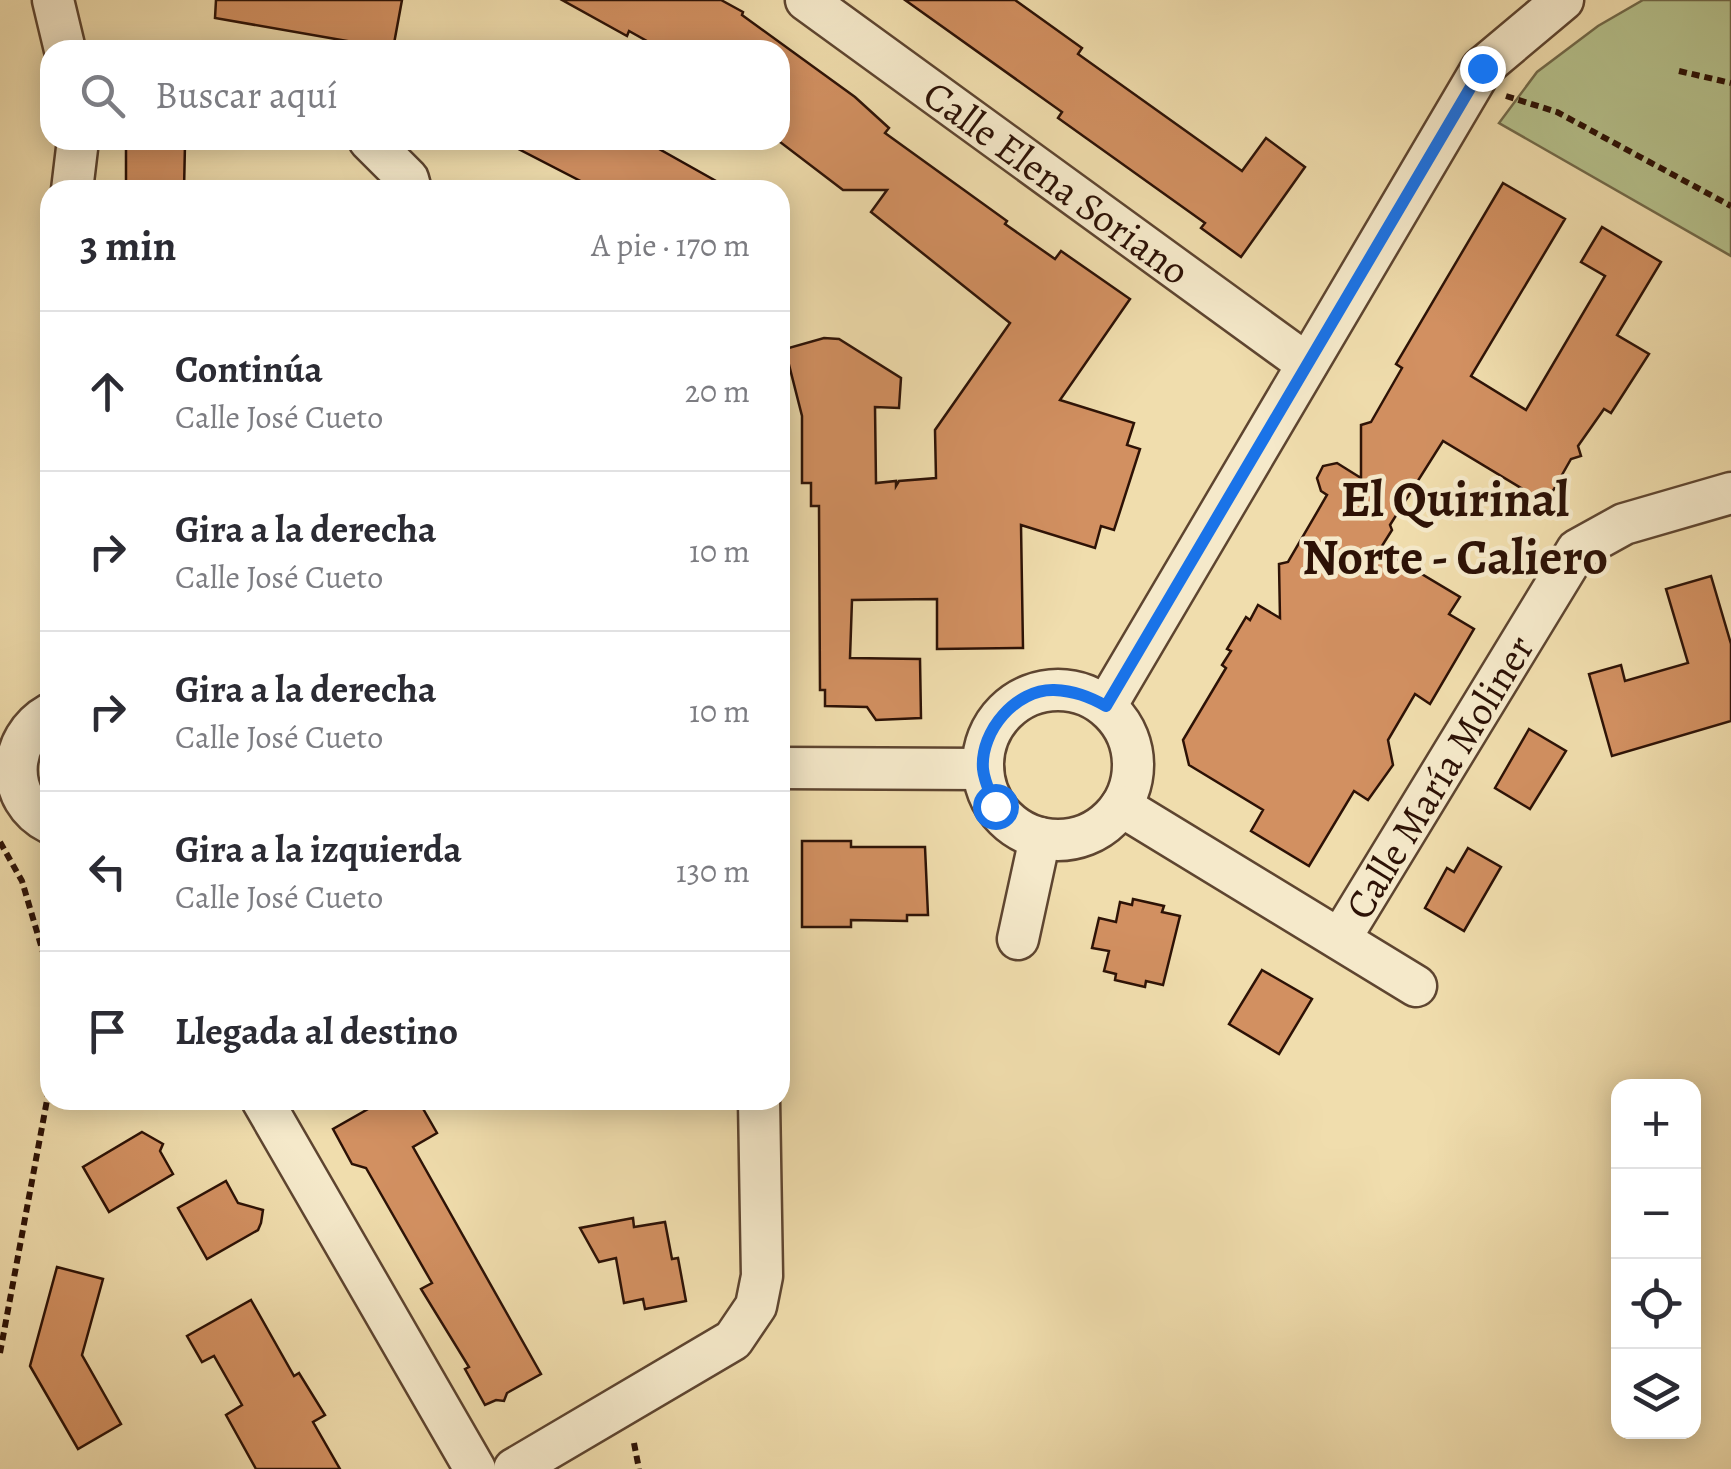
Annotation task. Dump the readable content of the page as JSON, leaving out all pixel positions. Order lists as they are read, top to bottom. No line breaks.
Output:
{"streets":{"street":["Calle Elena Soriano","Calle María Moliner"]},"districts":["El Quirinal Norte - Caliero"],"page":{"search":"Buscar aquí","heading":["3 min","A pie · 170 m"],"list":[["Continúa","Calle José Cueto","20 m"],["Gira a la derecha","Calle José Cueto","10 m"],["Gira a la derecha","Calle José Cueto","10 m"],["Gira a la izquierda","Calle José Cueto","130 m"],"Llegada al destino"],"map_buttons":["+","−"]}}
